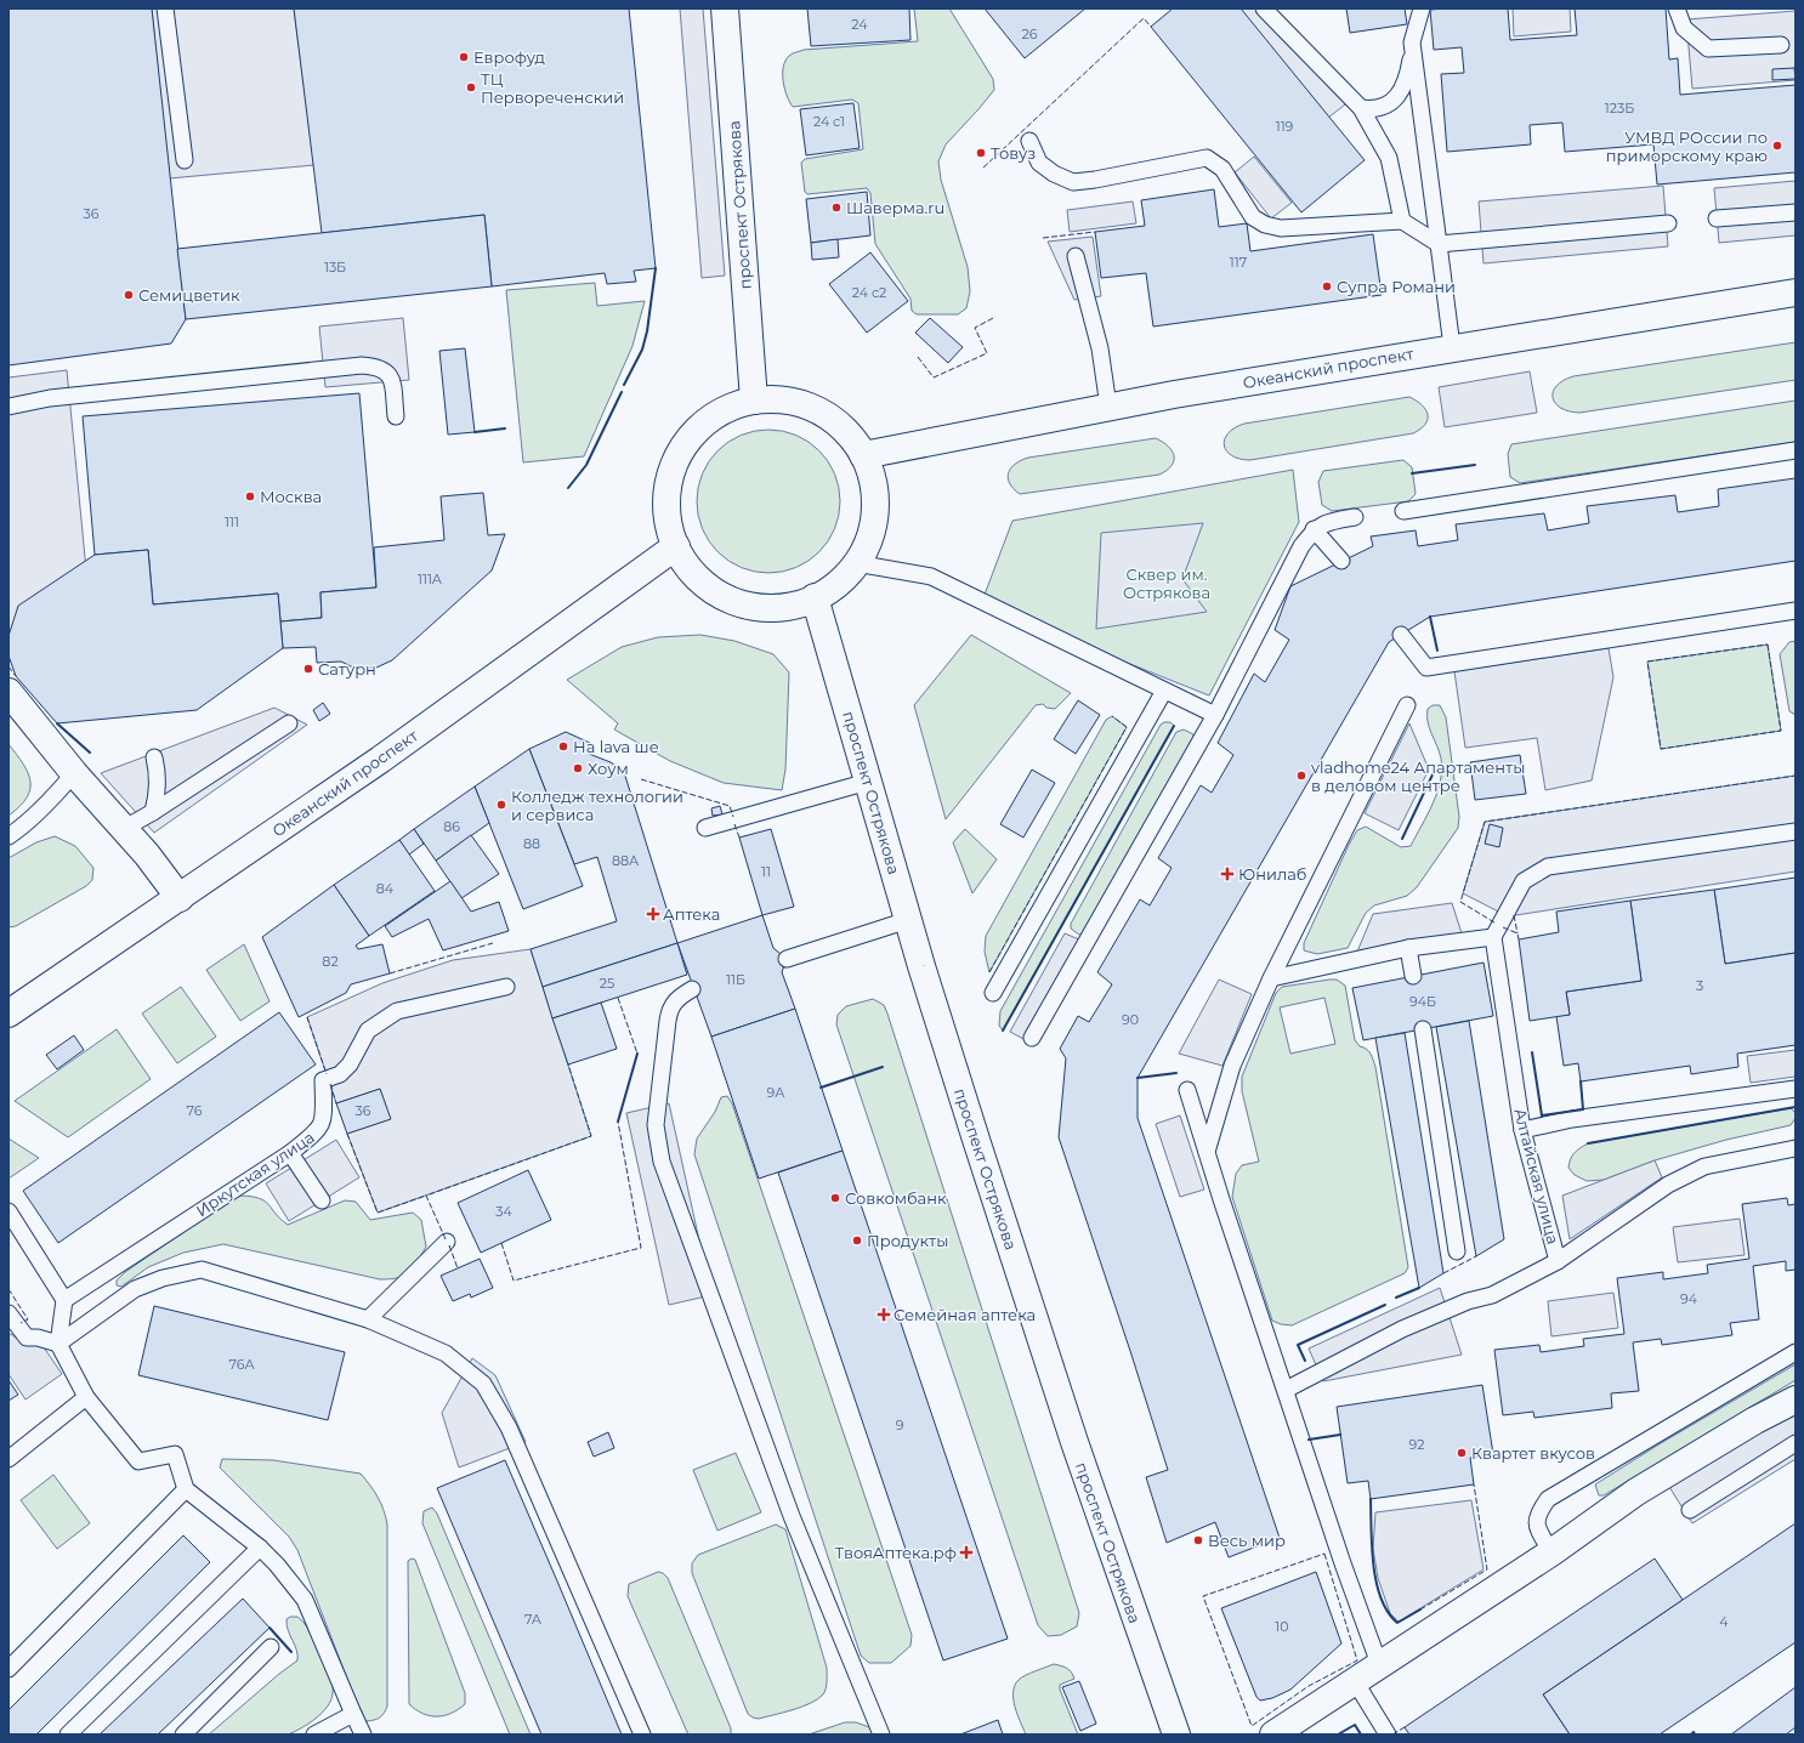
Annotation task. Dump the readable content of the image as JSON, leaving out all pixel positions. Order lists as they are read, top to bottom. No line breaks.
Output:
{"streets":{"main road":["проспект Острякова","Океанский проспект"],"lane":["Иркутская улица","Алтайская улица"]},"parks":["Сквер им. Острякова"],"places":{"other":["Еврофуд","ТЦ Первореченский","УМВД РОссии по приморскому краю","Товуз","Шаверма.ru","Супра Романи","Семицветик","Москва","Сатурн","На lava ше","Хоум","vladhome24 Апартаменты в деловом центре","Колледж технологии и сервиса","Совкомбанк","Продукты","Квартет вкусов","Весь мир"],"health":["Юнилаб","Аптека","Семейная аптека","ТвояАптека.рф"]},"house_numbers":["24","26","123Б","24 с1","119","36","117","13Б","24 с2","111","111А","86","88","88А","11","84","82","11Б","25","3","94Б","90","9А","76","36","34","94","76А","9","92","7А","4","10"]}
